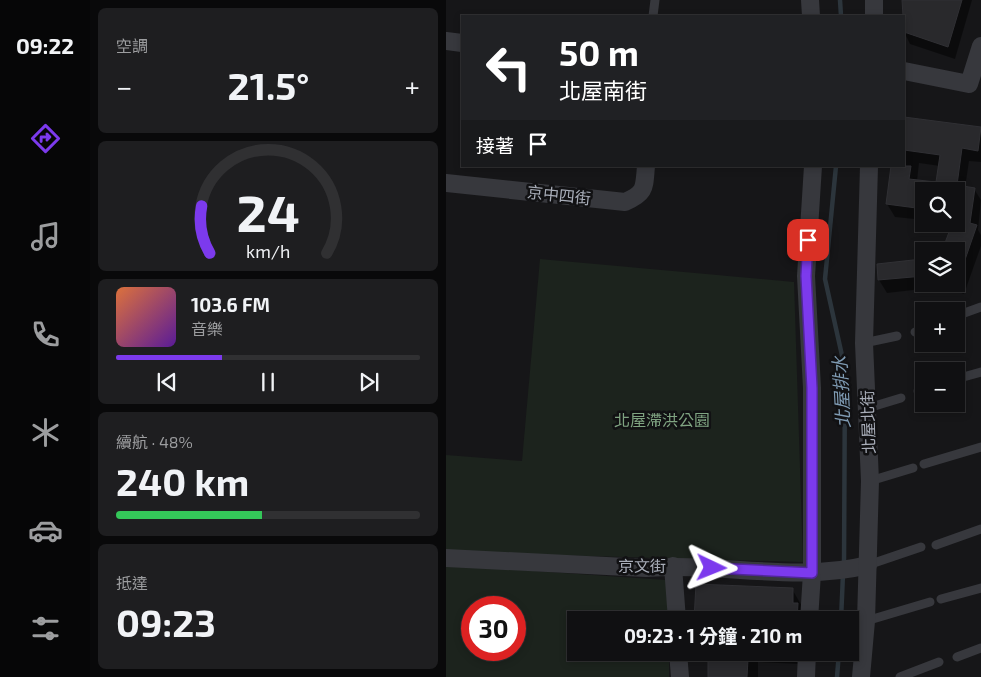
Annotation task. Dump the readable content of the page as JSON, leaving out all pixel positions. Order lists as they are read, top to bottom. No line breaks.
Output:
{"streets":{"street":["京中四街","北屋北街","京文街"]},"crossings":[["北屋北街","京文街"]],"water":["北屋排水"],"parks":["北屋滯洪公園"],"page":{"tabs":"09:22","tile":["空調",["續航 · 48%","240 km"],["抵達","09:23"]],"turn":["50 m","北屋南街"],"heat":["−","21.5°","+"],"then":"接著","map_buttons":["+","−"],"song":["103.6 FM","音樂"],"limit":"30","trip":"09:23 · 1 分鐘 · 210 m","gauge":["24","km/h"]}}
